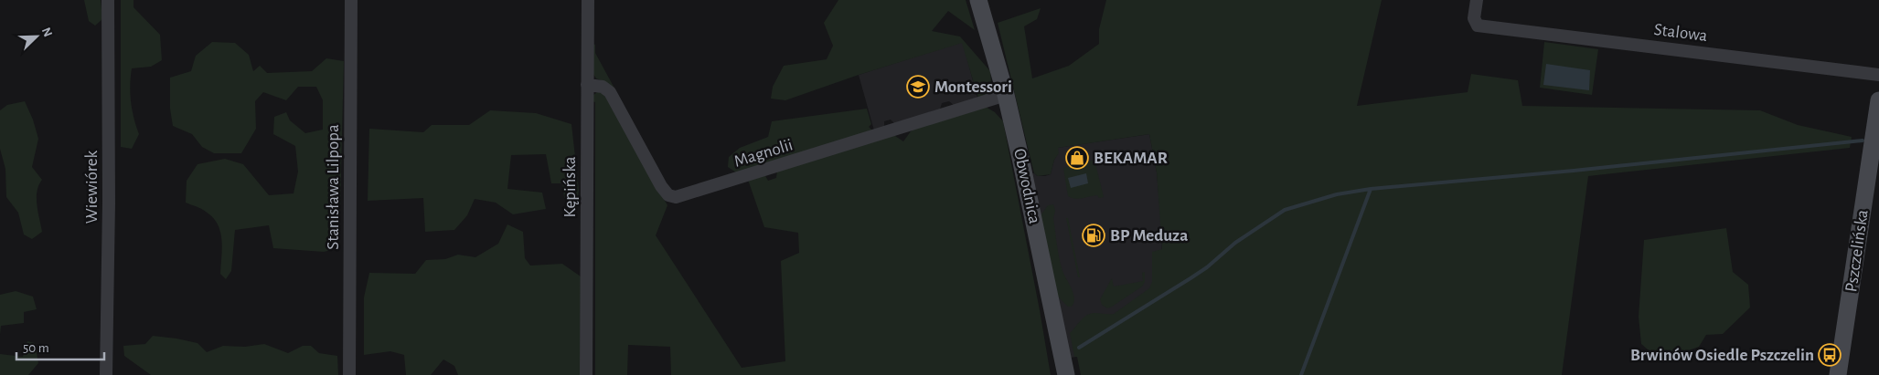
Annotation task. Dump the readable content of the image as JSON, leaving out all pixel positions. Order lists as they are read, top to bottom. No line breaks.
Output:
{"streets":{"main road":["Obwodnica","Pszczelińska"],"street":["Stalowa","Magnolii","Wiewiórek","Stanisława Lilpopa","Kępińska"]},"crossings":[["Magnolii","Obwodnica"],["Magnolii","Kępińska"]],"places":{"school or university":["Montessori"],"shop":["BEKAMAR"],"fuel station":["BP Meduza"],"bus stop":["Brwinów Osiedle Pszczelin"]},"scale_bar":"50 m","north":"top right"}
